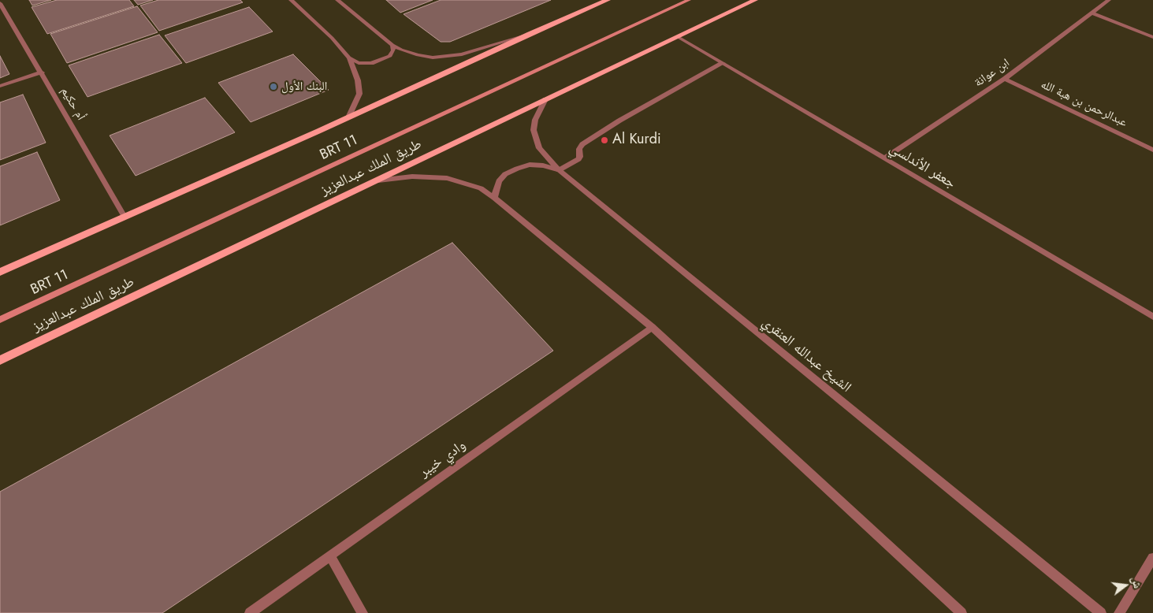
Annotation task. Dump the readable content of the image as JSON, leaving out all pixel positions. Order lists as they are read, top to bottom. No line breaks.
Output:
{"streets":{"main road":["BRT 11","طريق الملك عبدالعزيز"],"street":["ابن عوانة","أم حكيم","عبدالرحمن بن هبة الله","جعفر الأندلسي","الشيخ عبدالله العنقري","وادي خيبر"]},"crossings":[["ابن عوانة","عبدالرحمن بن هبة الله"],["ابن عوانة","جعفر الأندلسي"],["جعفر الأندلسي","طريق الملك عبدالعزيز"],["طريق الملك عبدالعزيز","الشيخ عبدالله العنقري"]],"places":["البنك الأول","Al Kurdi"],"north":"right"}
